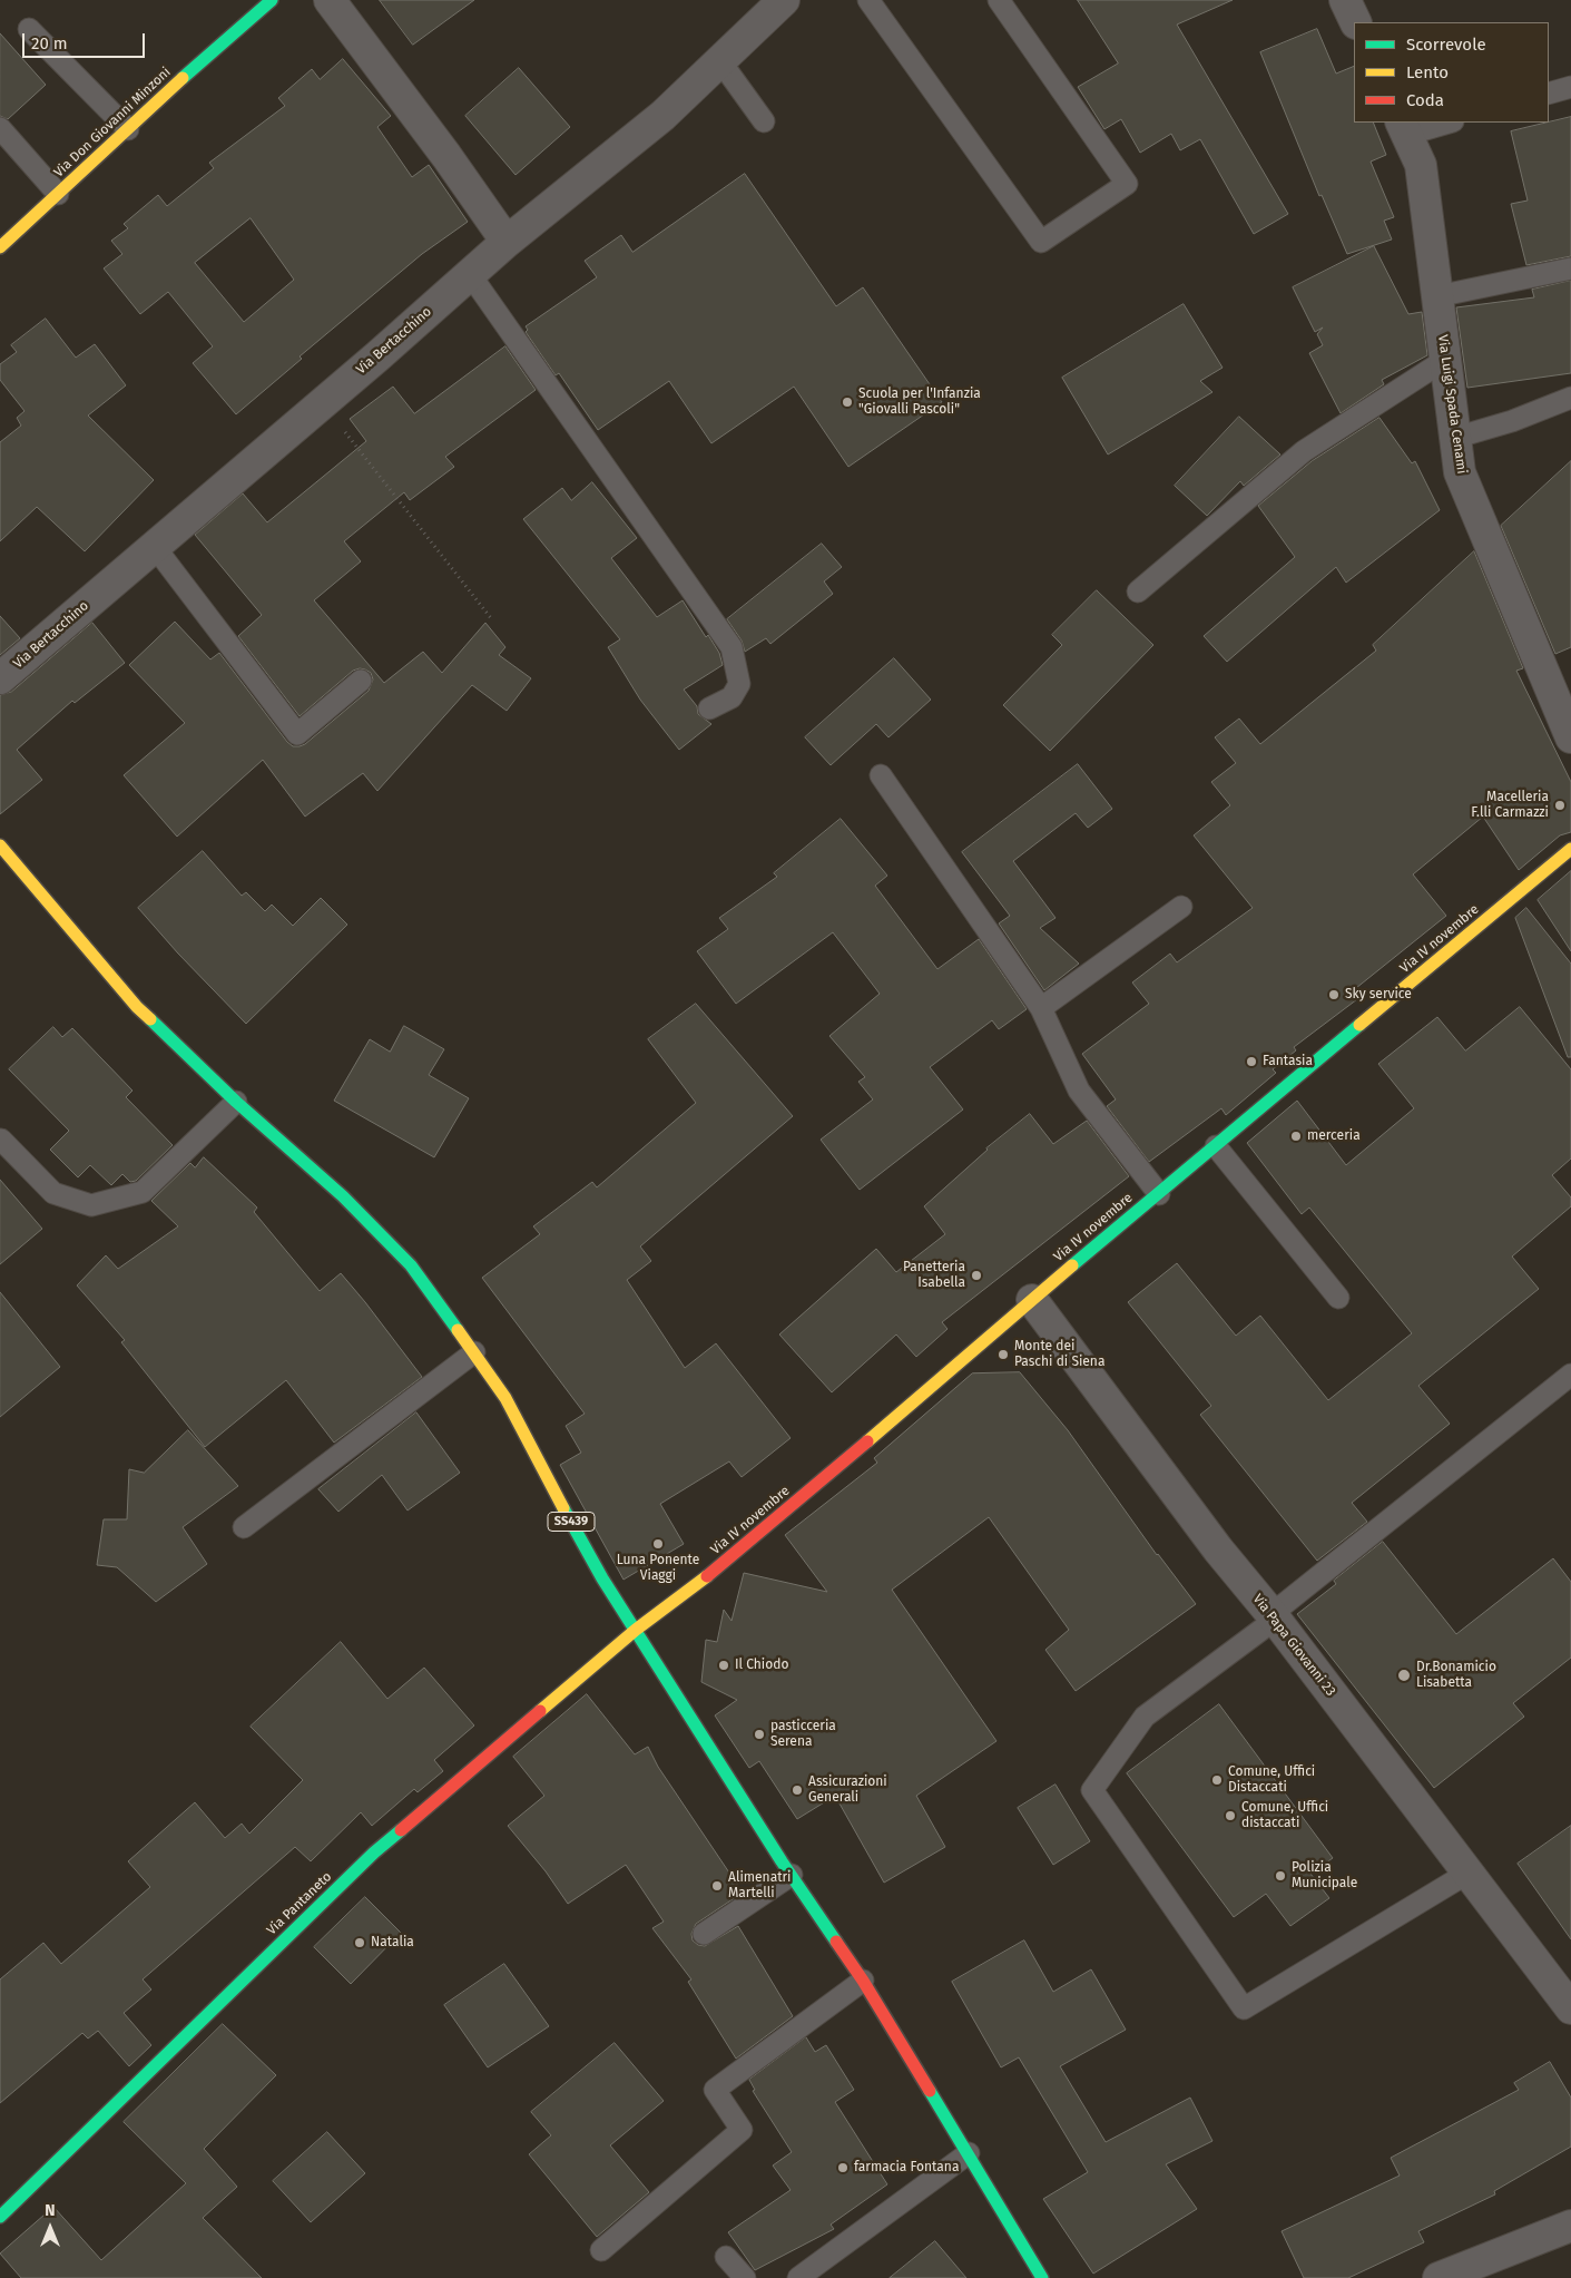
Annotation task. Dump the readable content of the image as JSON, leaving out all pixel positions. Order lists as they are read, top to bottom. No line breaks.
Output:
{"streets":{"street":["Via Don Giovanni Minzoni","Via Bertacchino","Via Luigi Spada Cenami","Via IV novembre","SS439","Via Papa Giovanni 23","Via Pantaneto"]},"crossings":[["Via IV novembre","SS439"],["Via IV novembre","Via Papa Giovanni 23"],["Via IV novembre","Via Pantaneto"],["SS439","Via Pantaneto"]],"places":["Scuola per l'Infanzia \"Giovalli Pascoli\"","Macelleria F.lli Carmazzi","Sky service","Fantasia","merceria","Panetteria Isabella","Monte dei Paschi di Siena","Luna Ponente Viaggi","Il Chiodo","Dr.Bonamicio Lisabetta","pasticceria Serena","Comune, Uffici Distaccati","Assicurazioni Generali","Comune, Uffici distaccati","Polizia Municipale","Alimenatri Martelli","Natalia","farmacia Fontana"],"legend":["Scorrevole","Lento","Coda"],"scale_bar":"20 m","north":"top"}
